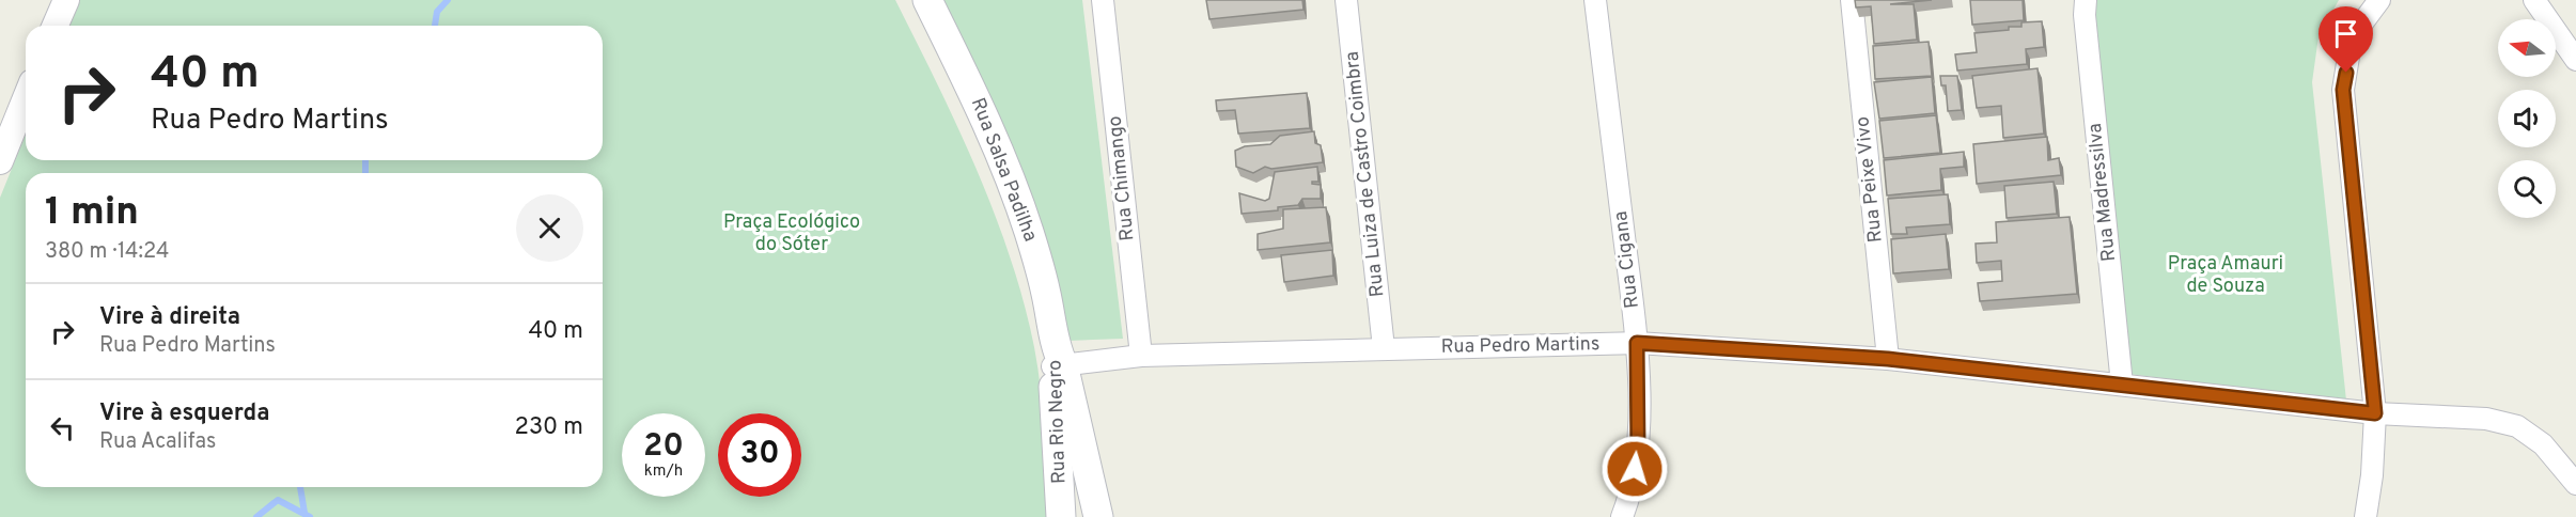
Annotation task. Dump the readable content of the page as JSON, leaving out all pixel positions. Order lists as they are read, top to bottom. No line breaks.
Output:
{"streets":{"main road":["Rua Salsa Padilha","Rua Rio Negro"],"street":["Rua Luiza de Castro Coimbra","Rua Chimango","Rua Peixe Vivo","Rua Madressilva","Rua Cigana","Rua Pedro Martins"]},"crossings":[["Rua Salsa Padilha","Rua Pedro Martins"],["Rua Salsa Padilha","Rua Rio Negro"],["Rua Luiza de Castro Coimbra","Rua Pedro Martins"],["Rua Chimango","Rua Pedro Martins"],["Rua Peixe Vivo","Rua Pedro Martins"],["Rua Madressilva","Rua Pedro Martins"],["Rua Cigana","Rua Pedro Martins"],["Rua Pedro Martins","Rua Rio Negro"]],"parks":["Praça Ecológico do Sóter","Praça Amauri de Souza"],"north":"left","page":{"turn":["40 m","Rua Pedro Martins"],"heading":["1 min","380 m · 14:24"],"list":[{"name":"Vire à direita","note":"Rua Pedro Martins","value":"40 m"},{"name":"Vire à esquerda","note":"Rua Acalifas","value":"230 m"}],"speed":"20 km/h","limit":"30"}}
